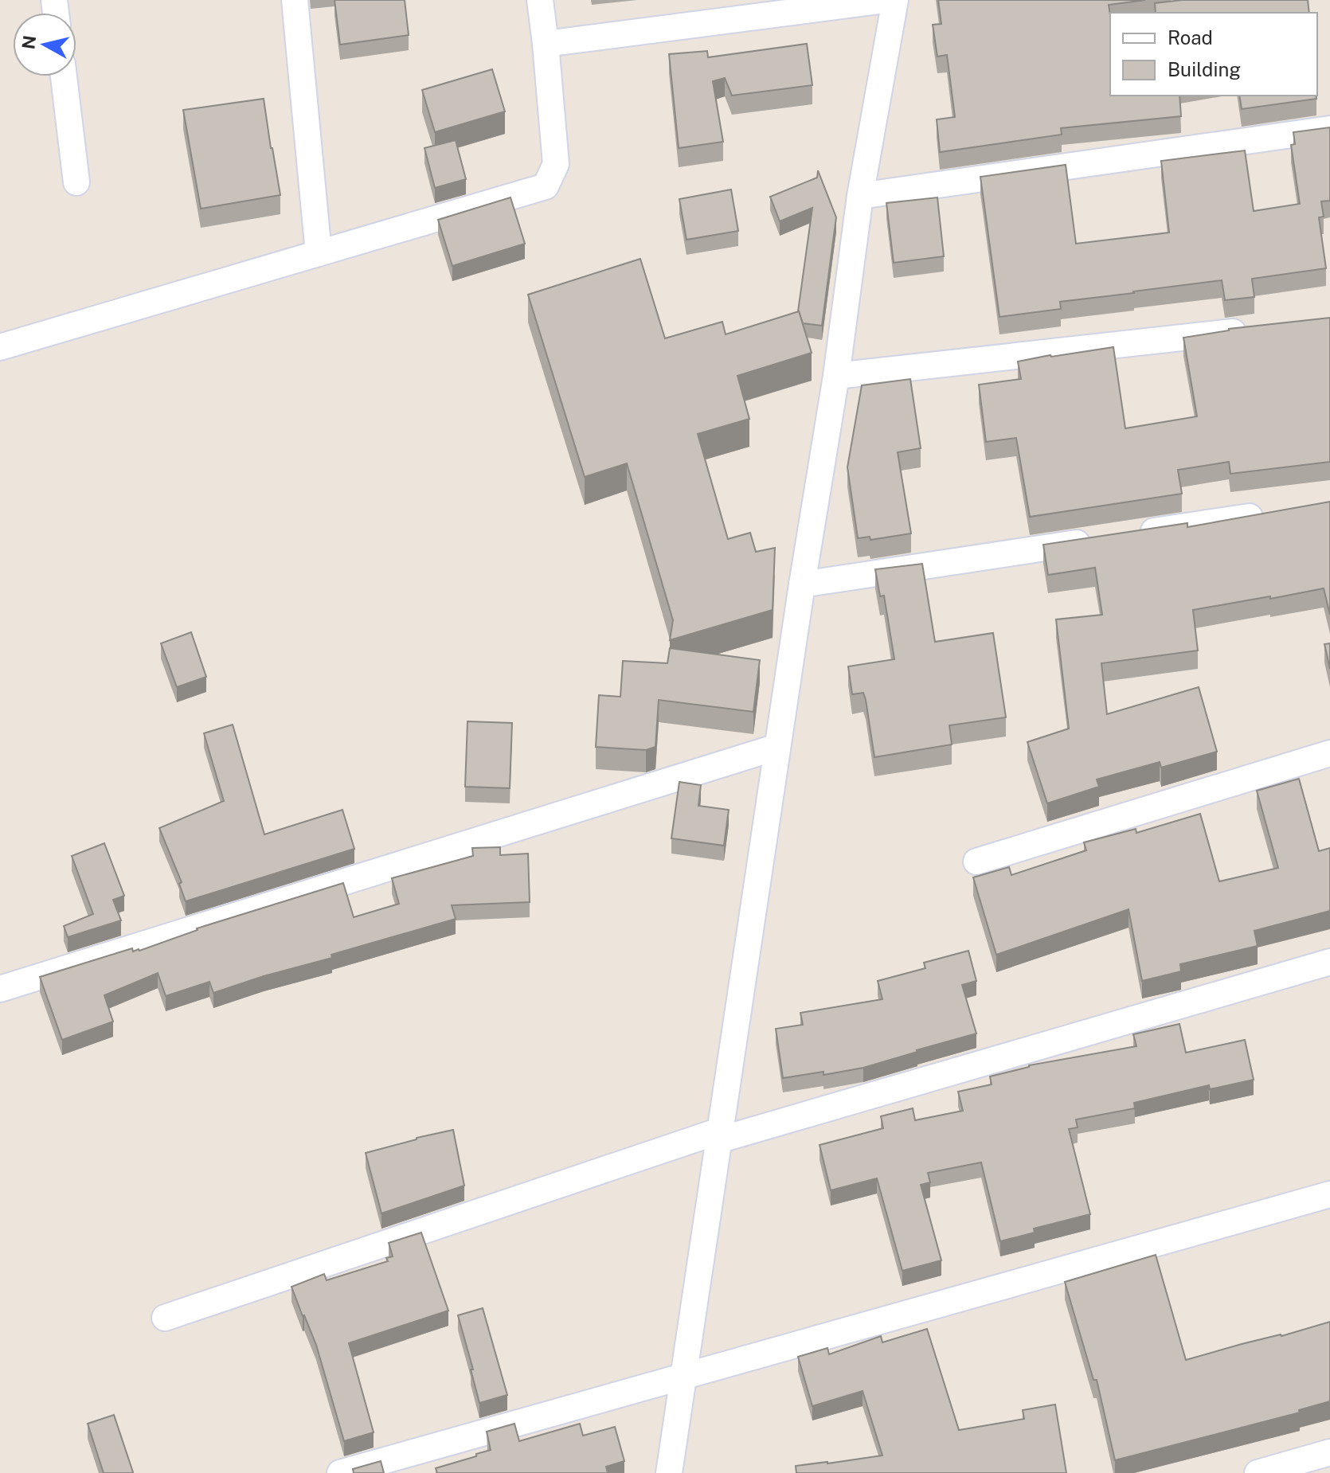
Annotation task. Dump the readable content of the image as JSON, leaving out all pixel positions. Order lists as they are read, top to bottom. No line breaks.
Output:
{"legend":["Road","Building"],"north":"left"}
